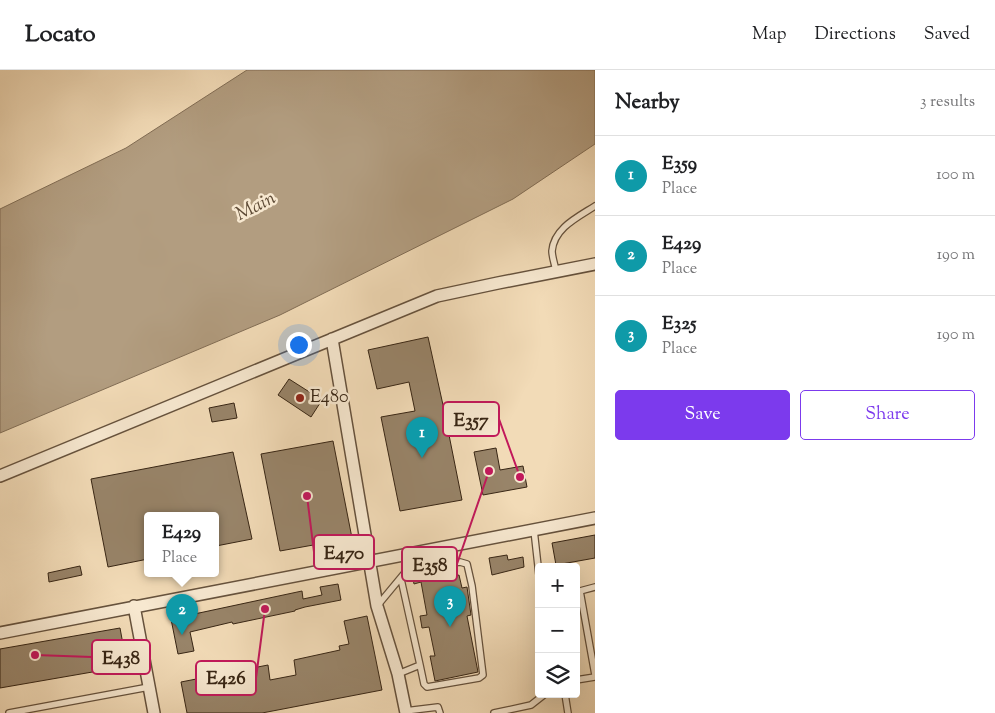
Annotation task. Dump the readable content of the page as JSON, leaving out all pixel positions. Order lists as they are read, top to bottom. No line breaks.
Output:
{"water":["Main"],"places":["E480","E358","E357","E470","E426","E438"],"page":{"header":"Locato","nav":["Map","Directions","Saved"],"heading":["Nearby","3 results"],"list":[{"mark":"1","name":"E359","note":"Place","value":"100 m"},{"mark":"2","name":"E429","note":"Place","value":"190 m"},{"mark":"3","name":"E325","note":"Place","value":"190 m"}],"buttons":["Save","Share"],"pins":["1","3","2"],"popup":["E429","Place"],"map_buttons":["+","−"]}}
